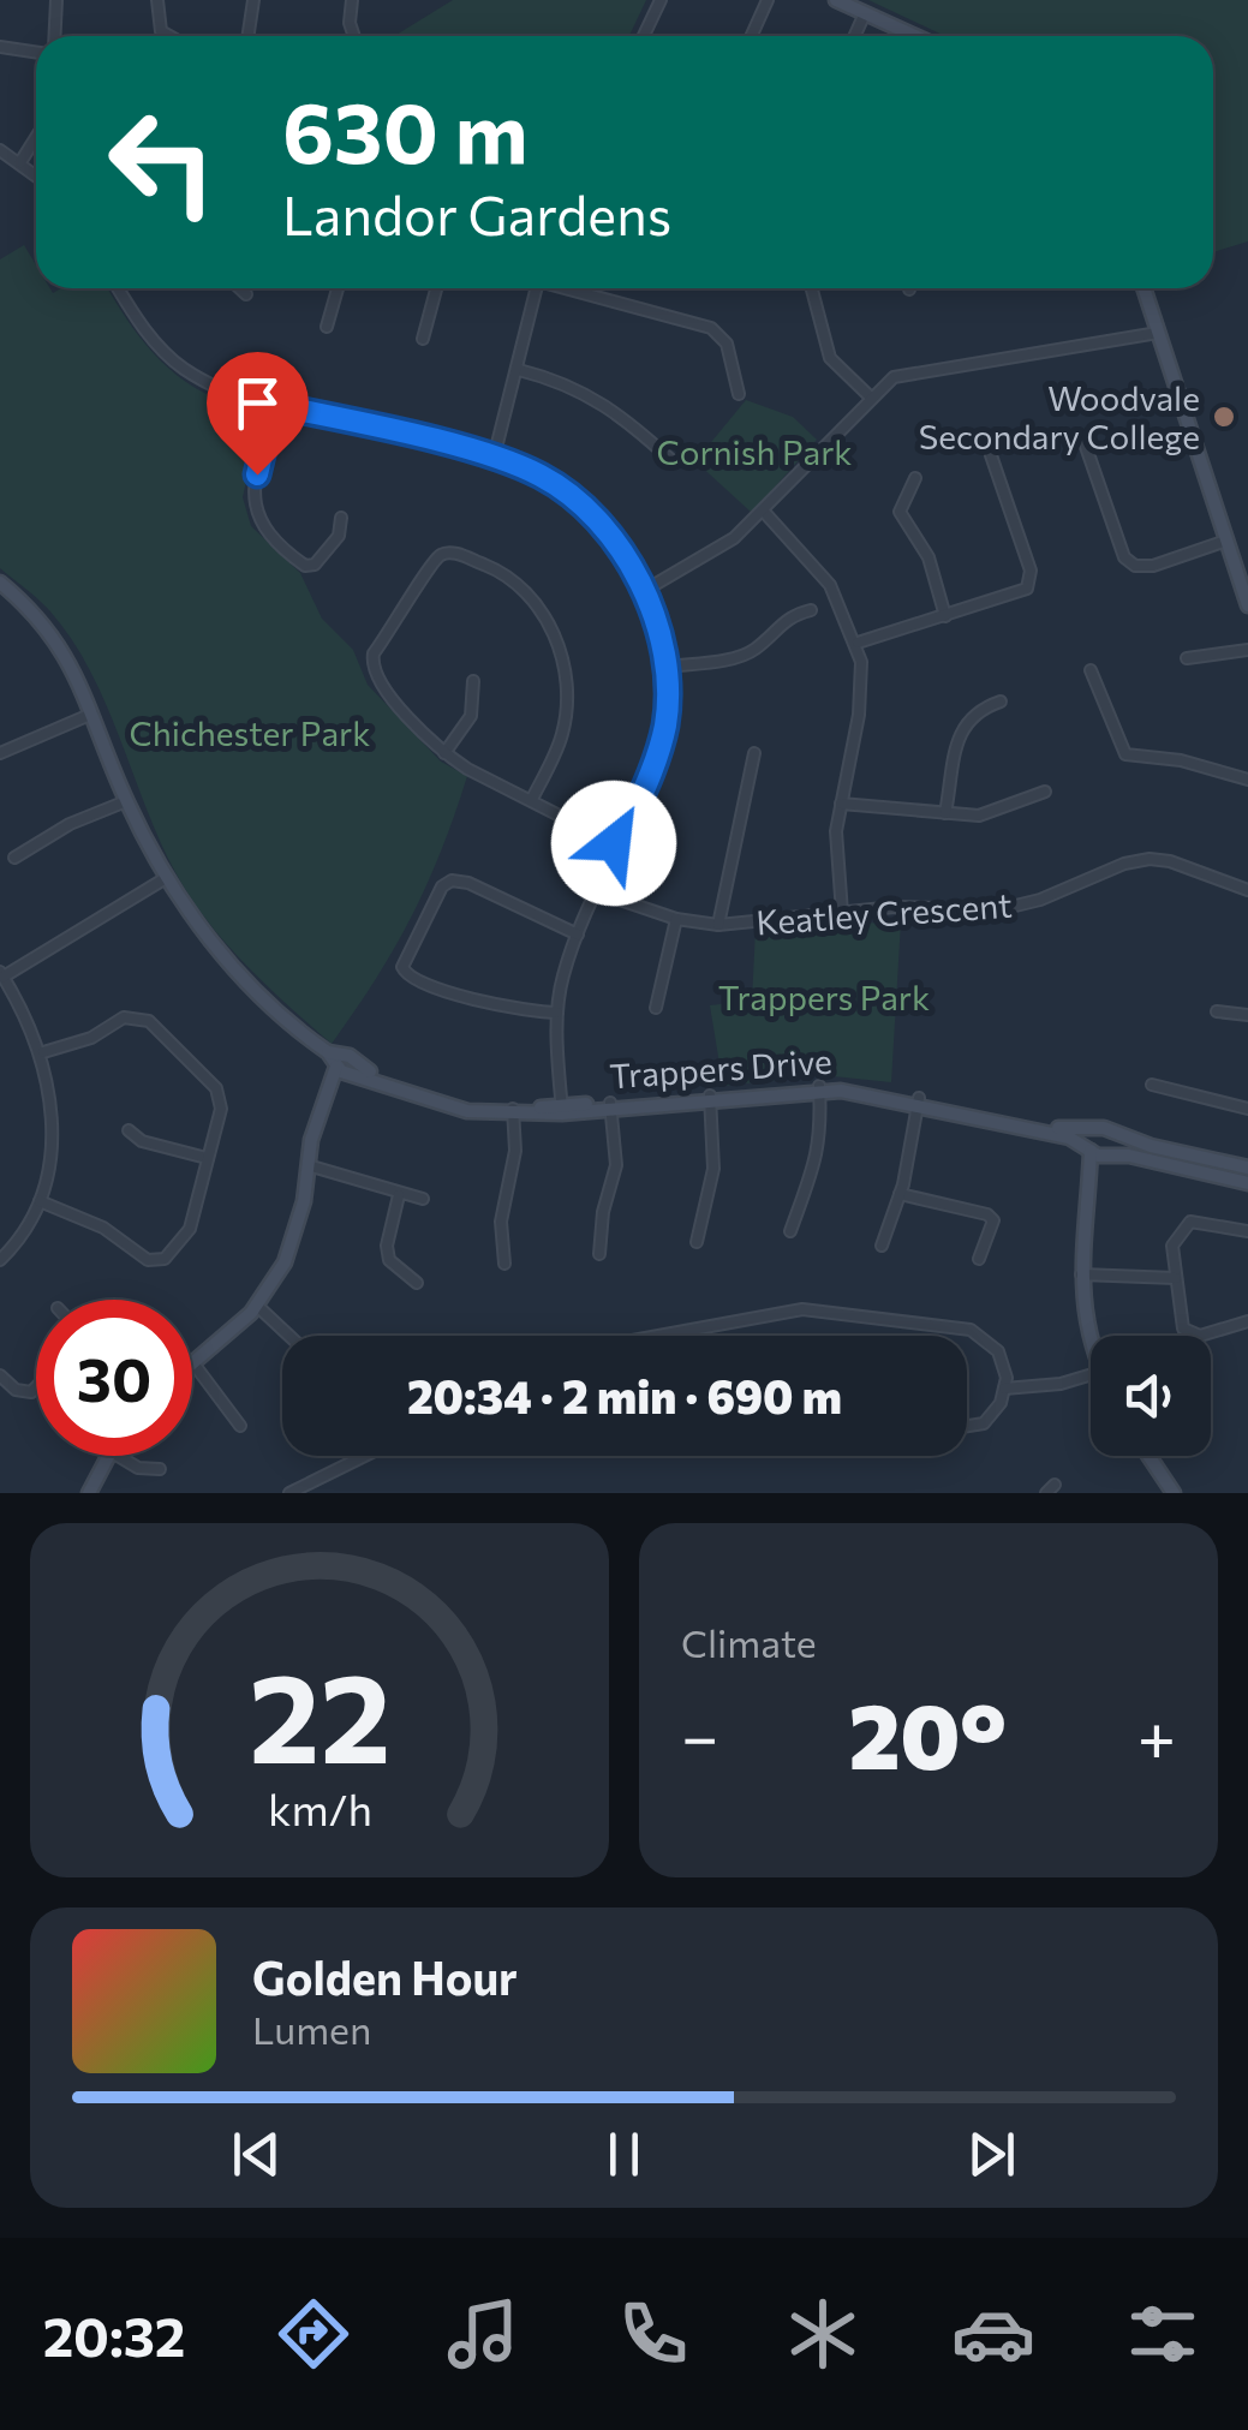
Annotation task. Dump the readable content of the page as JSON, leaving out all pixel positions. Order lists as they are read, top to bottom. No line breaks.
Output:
{"streets":{"main road":["Trappers Drive"],"street":["Keatley Crescent"]},"parks":["Cornish Park","Chichester Park","Trappers Park"],"places":["Woodvale Secondary College"],"page":{"turn":["630 m","Landor Gardens"],"limit":"30","trip":"20:34 · 2 min · 690 m","tile":"Climate","heat":["−","20°","+"],"song":["Golden Hour","Lumen"],"tabs":"20:32","gauge":["22","km/h"]}}
